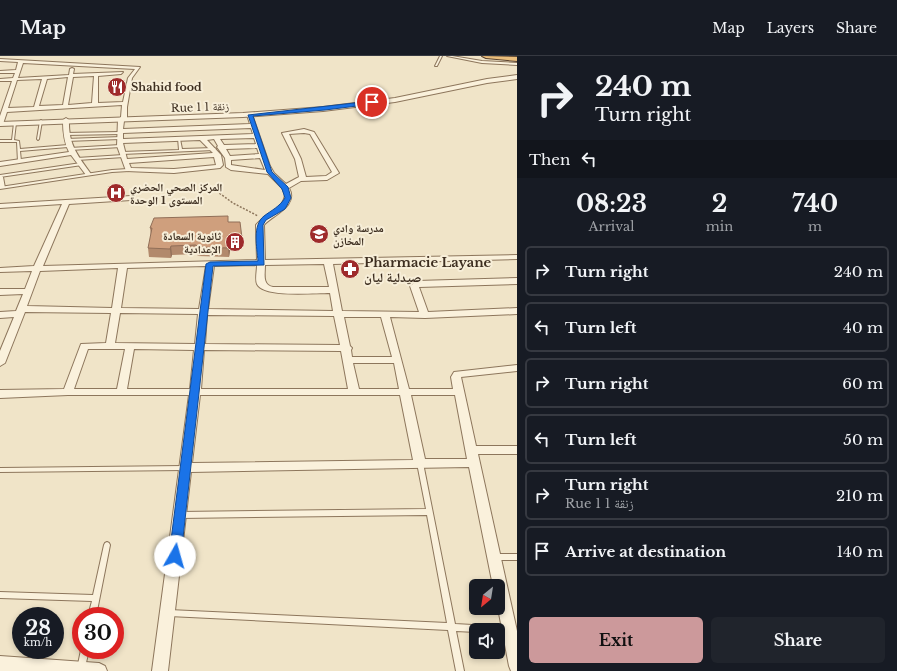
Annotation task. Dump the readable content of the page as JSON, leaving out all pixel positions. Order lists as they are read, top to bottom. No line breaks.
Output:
{"streets":{"street":["Rue 1 زنقة 1"]},"places":{"restaurant":["Shahid food"],"hospital":["المركز الصحي الحضري المستوى 1 الوحدة"],"school or university":["مدرسة وادي المخازن"],"building":["ثانوية السعادة الإعدادية"],"pharmacy":["Pharmacie Layane صيدلية ليان"]},"north":"bottom left","page":{"header":"Map","nav":["Map","Layers","Share"],"turn":["240 m","Turn right"],"then":"Then","eta":["08:23","Arrival","2","min","740","m"],"list":[{"name":"Turn right","value":"240 m"},{"name":"Turn left","value":"40 m"},{"name":"Turn right","value":"60 m"},{"name":"Turn left","value":"50 m"},{"name":"Turn right","note":"Rue 1 زنقة 1","value":"210 m"},{"name":"Arrive at destination","value":"140 m"}],"speed":"28 km/h","limit":"30","buttons":["Exit","Share"]}}
